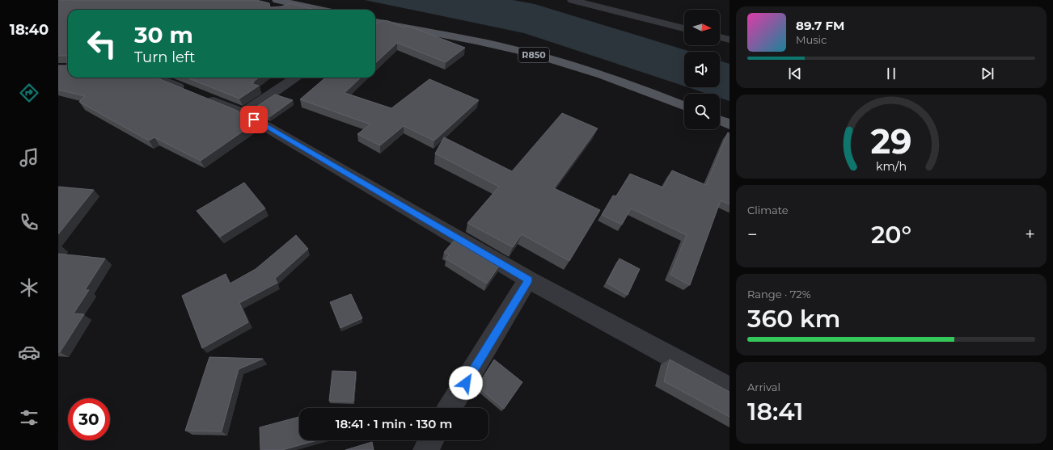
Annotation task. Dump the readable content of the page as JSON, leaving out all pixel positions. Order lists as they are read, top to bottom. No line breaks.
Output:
{"streets":{"main road":["R850"]},"north":"right","page":{"tabs":"18:40","turn":["30 m","Turn left"],"song":["89.7 FM","Music"],"tile":["Climate",["Range · 72%","360 km"],["Arrival","18:41"]],"heat":["−","20°","+"],"limit":"30","trip":"18:41 · 1 min · 130 m","gauge":["29","km/h"]}}
